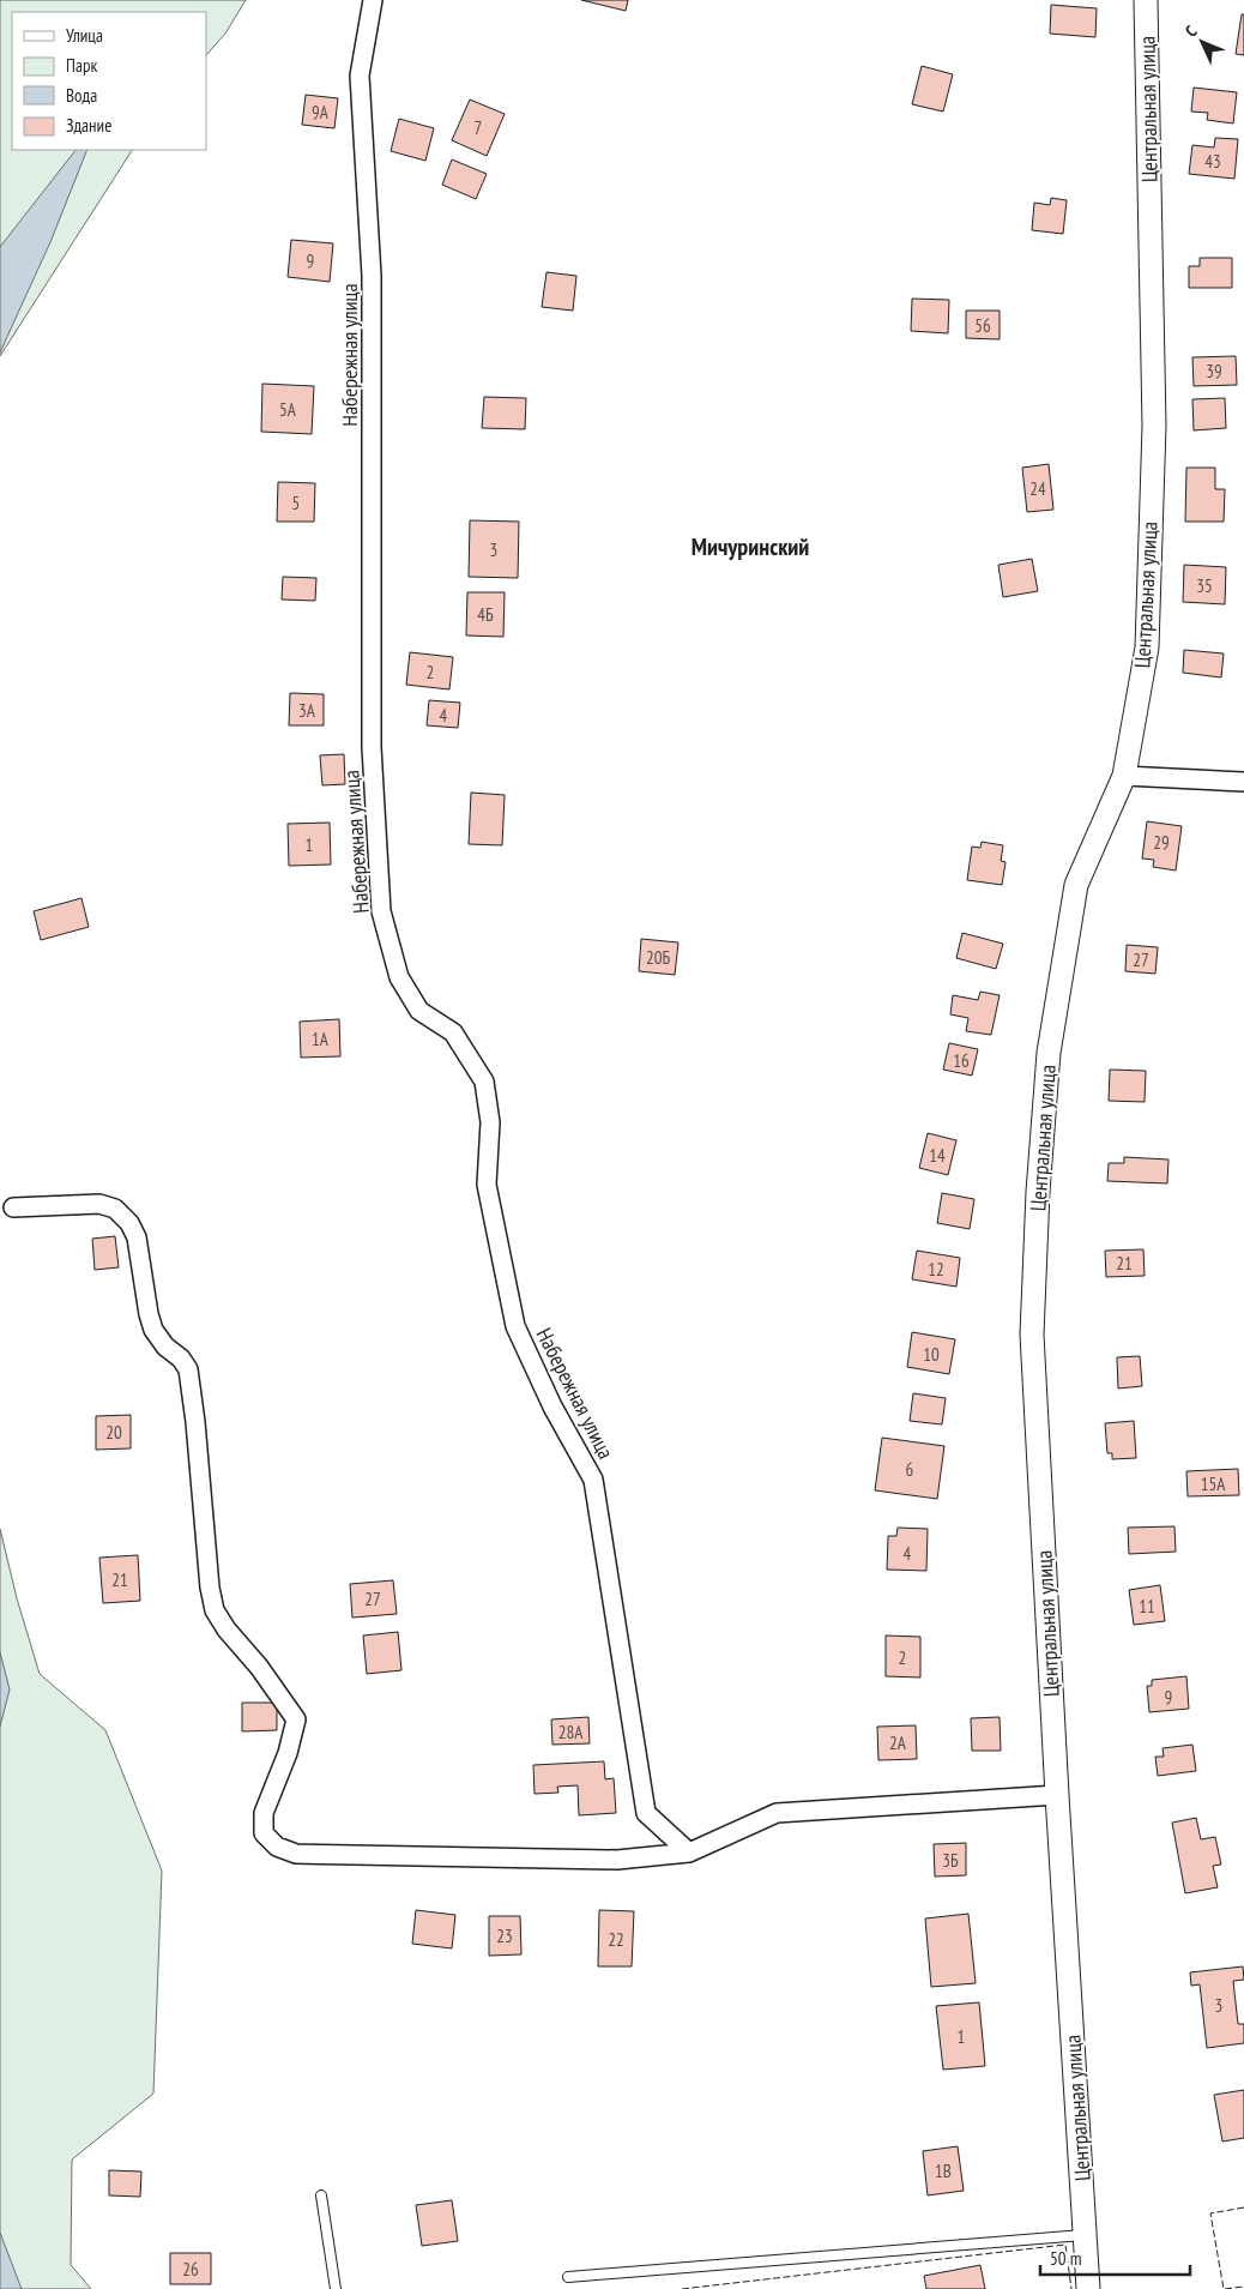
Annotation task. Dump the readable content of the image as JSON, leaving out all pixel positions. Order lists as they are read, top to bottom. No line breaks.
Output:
{"streets":{"street":["Центральная улица","Набережная улица"]},"districts":["Мичуринский"],"house_numbers":["9А","7","43","9","56","39","5А","24","5","3","35","4Б","2","3А","4","29","1","20Б","27","1А","16","14","21","12","10","20","6","15А","4","21","27","11","2","9","28А","2А","3Б","23","22","3","1","1В","26"],"legend":["Улица","Парк","Вода","Здание"],"scale_bar":"50 m","north":"top left"}
